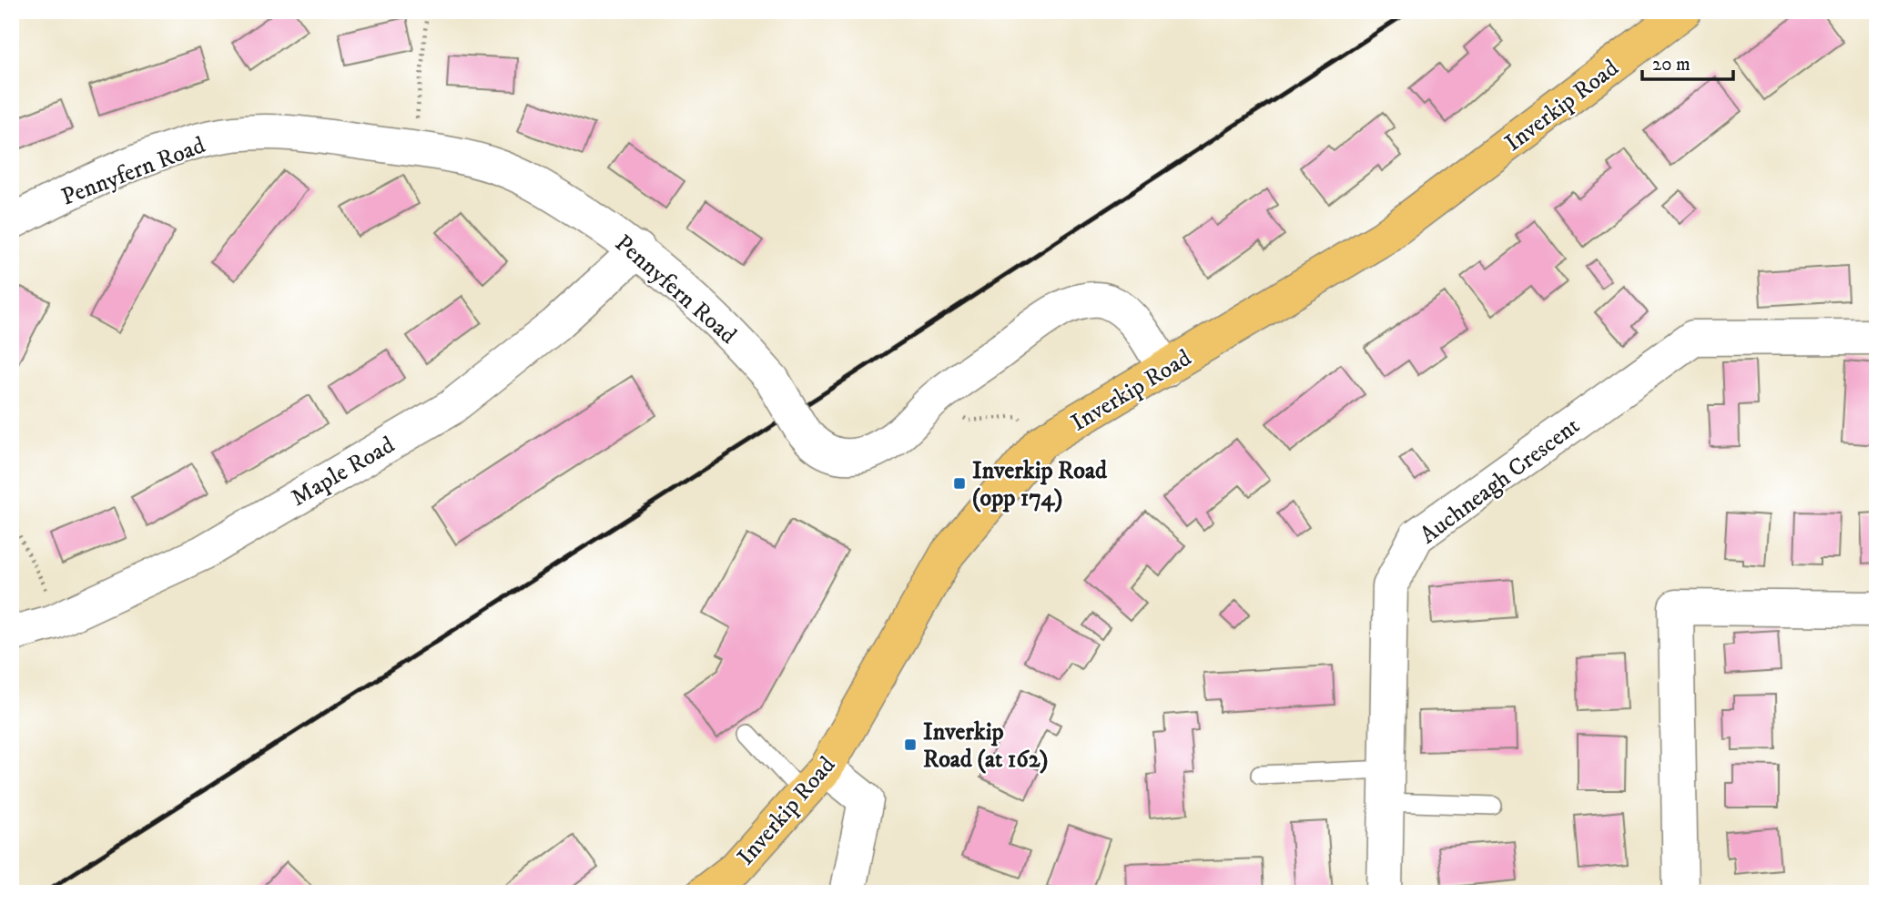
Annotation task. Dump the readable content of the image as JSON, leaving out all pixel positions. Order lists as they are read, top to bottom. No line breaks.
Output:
{"streets":{"highway":["Inverkip Road"],"street":["Pennyfern Road","Maple Road","Auchneagh Crescent"]},"crossings":[["Inverkip Road","Pennyfern Road"],["Pennyfern Road","Maple Road"]],"places":{"transit":["Inverkip Road (opp 174)","Inverkip Road (at 162)"]},"scale_bar":"20 m"}
